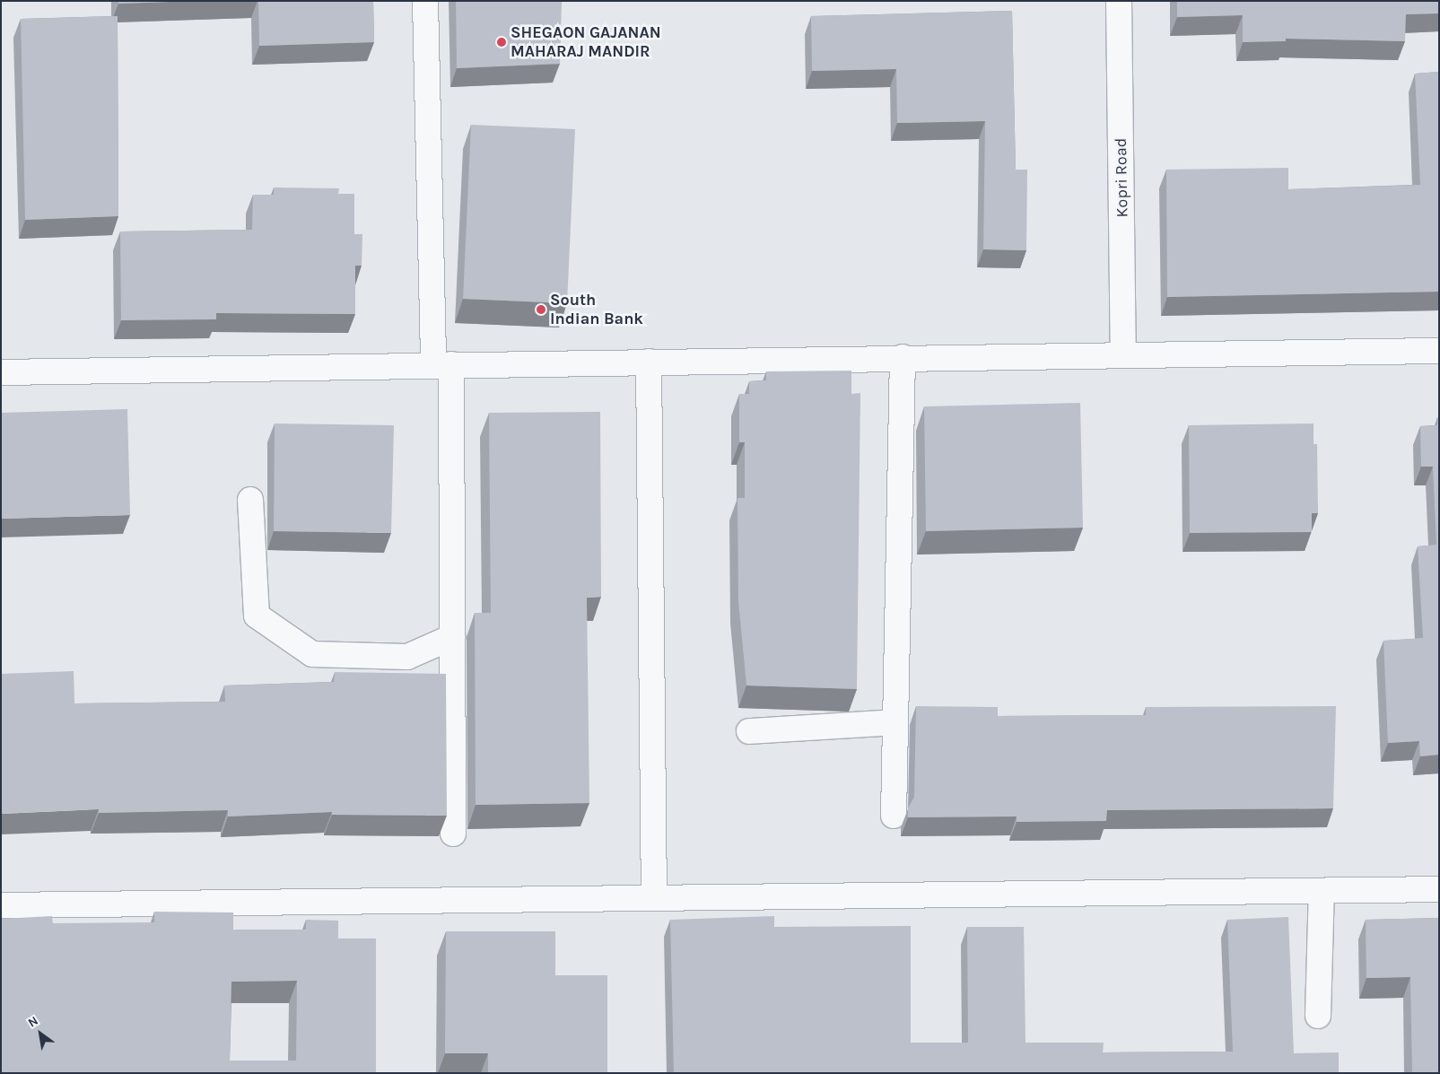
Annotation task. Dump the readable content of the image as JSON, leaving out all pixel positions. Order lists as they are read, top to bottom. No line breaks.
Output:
{"streets":{"street":["Kopri Road"]},"places":["SHEGAON GAJANAN MAHARAJ MANDIR","South Indian Bank"],"north":"top left"}
